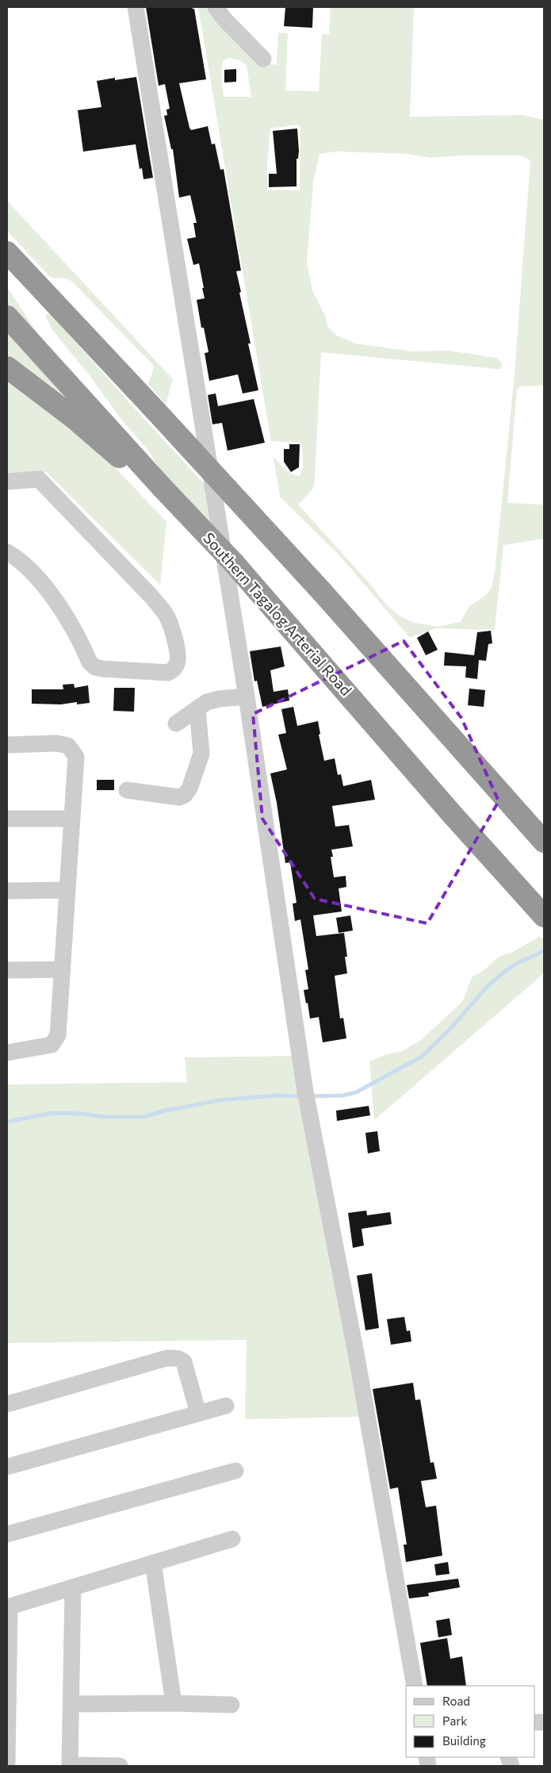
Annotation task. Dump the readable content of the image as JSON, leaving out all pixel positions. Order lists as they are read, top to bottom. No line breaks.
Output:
{"streets":{"highway":["Southern Tagalog Arterial Road"]},"legend":["Road","Park","Building"]}
